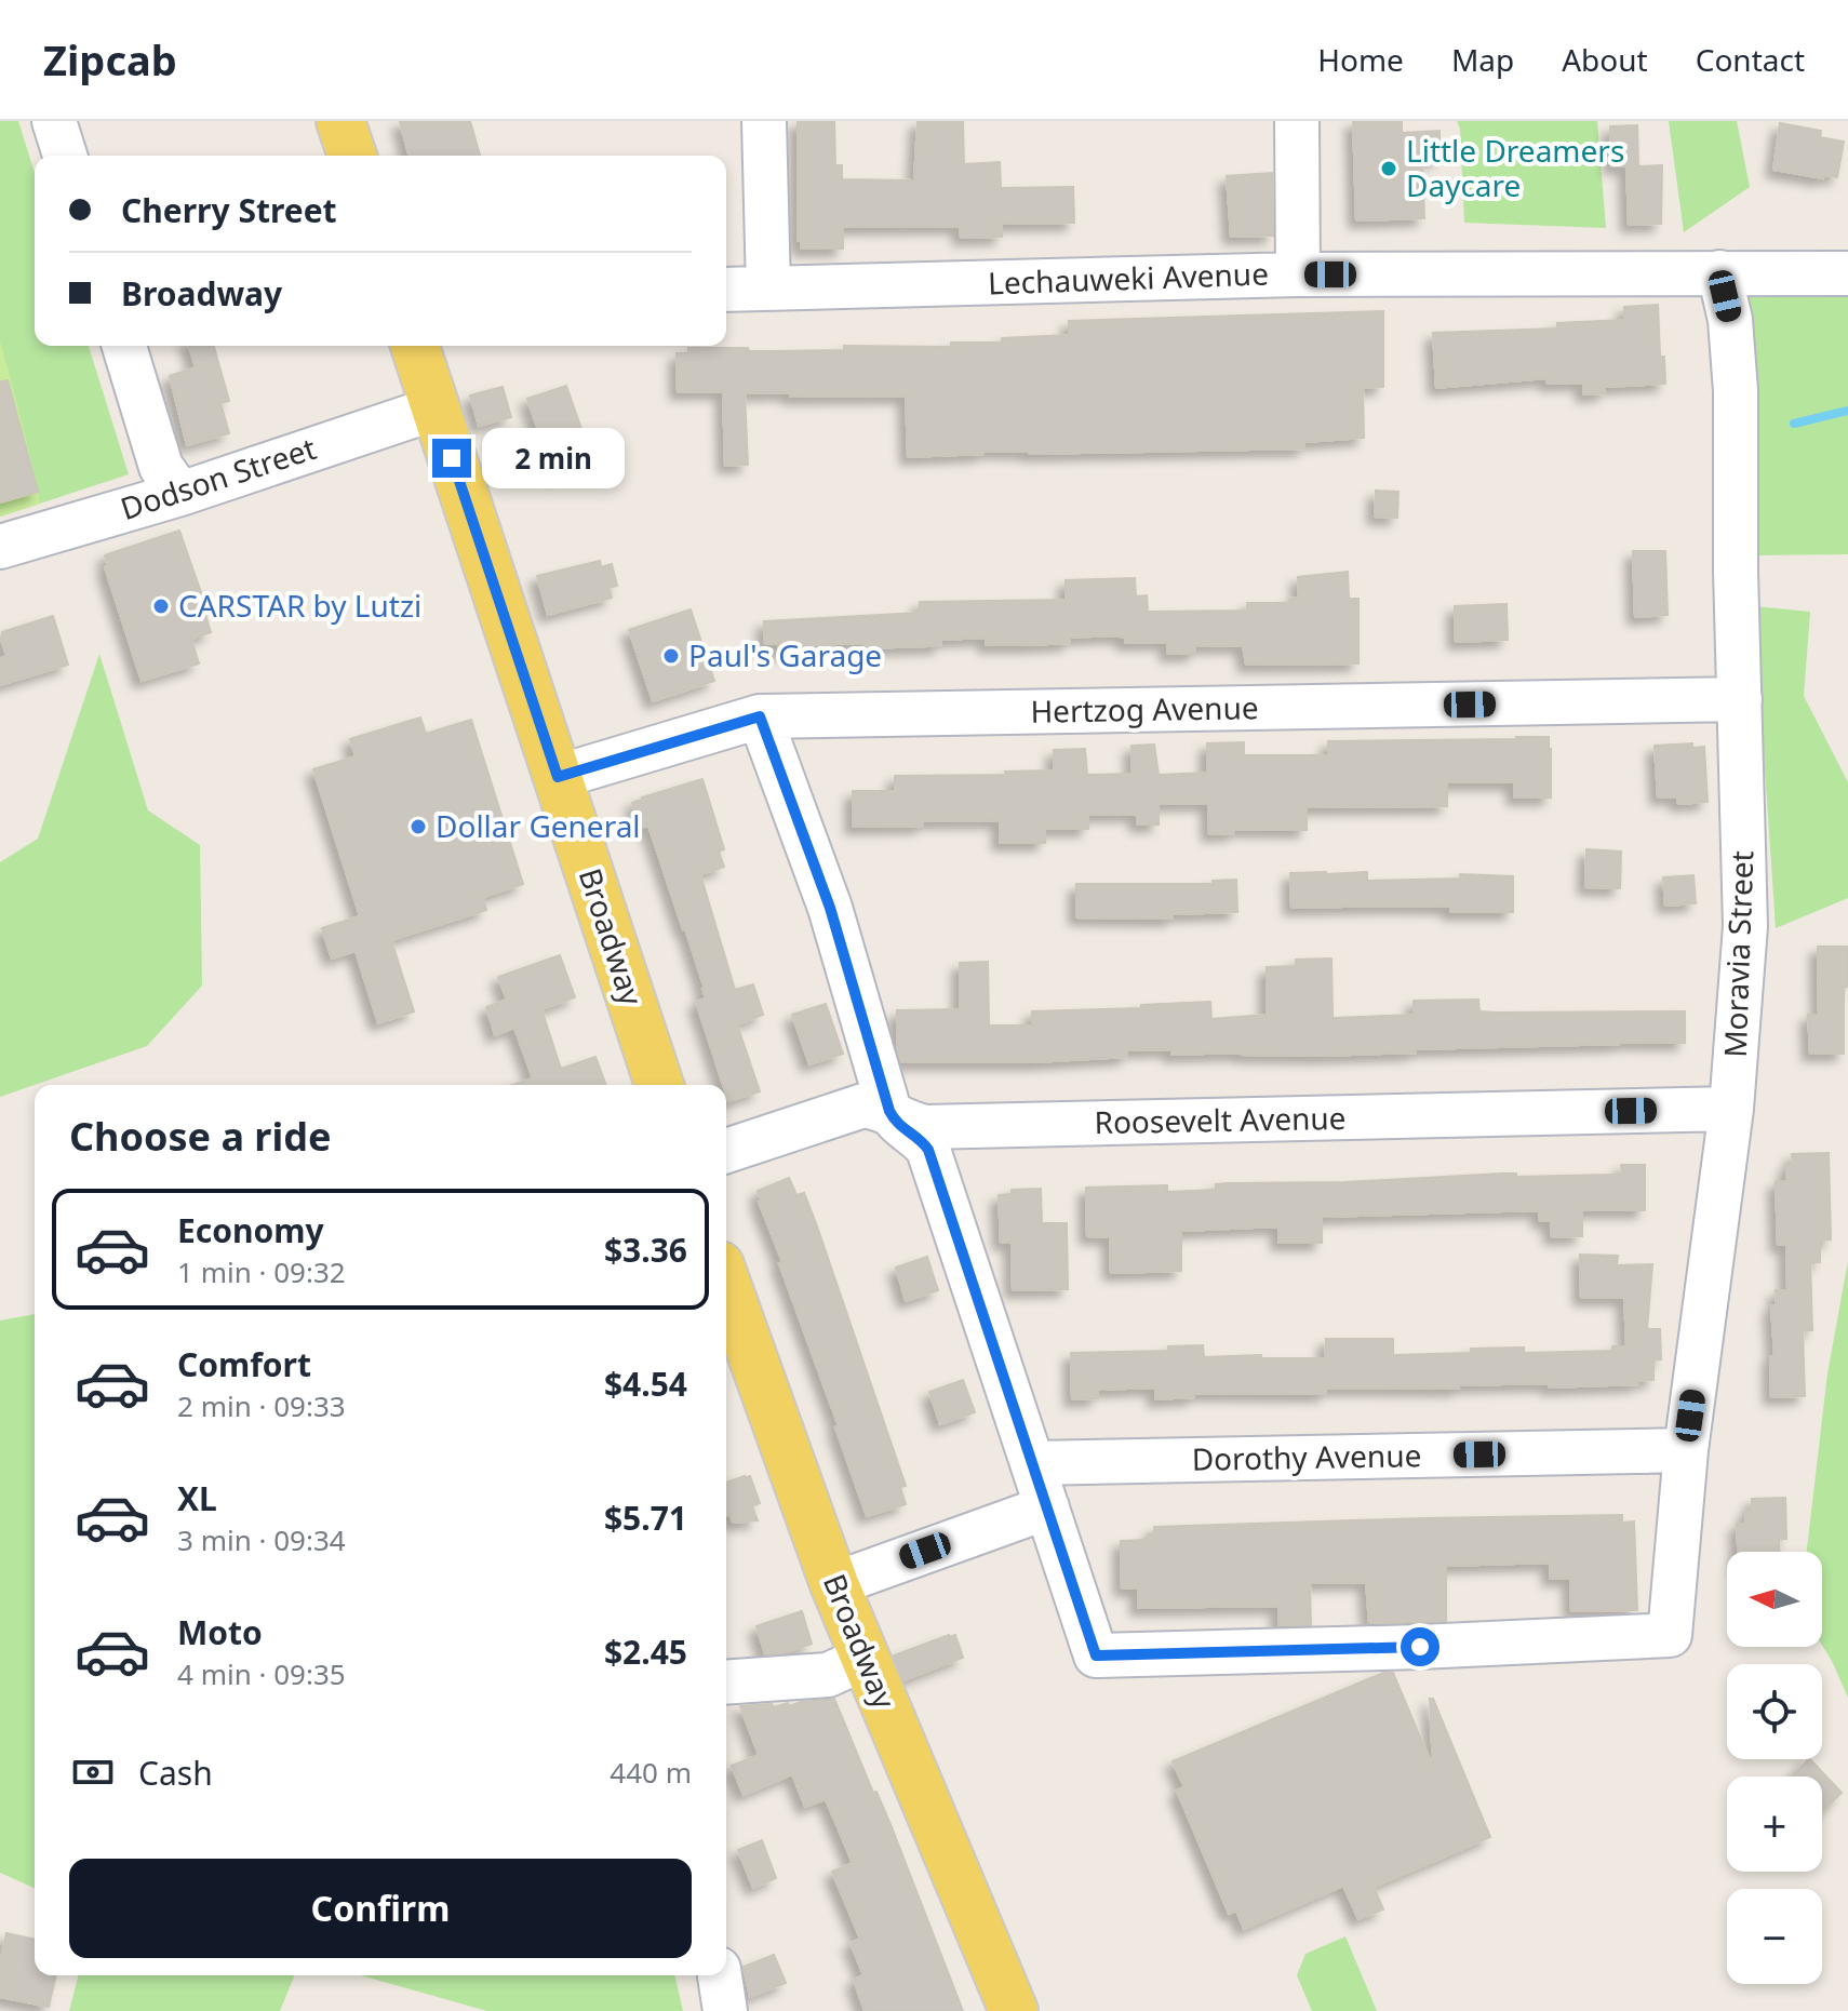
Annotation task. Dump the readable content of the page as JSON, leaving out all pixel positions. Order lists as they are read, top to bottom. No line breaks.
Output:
{"streets":{"main road":["Broadway"],"street":["Lechauweki Avenue","Dodson Street","Hertzog Avenue","Moravia Street","Roosevelt Avenue","Dorothy Avenue"]},"crossings":[["Lechauweki Avenue","Moravia Street"],["Dodson Street","Broadway"],["Hertzog Avenue","Broadway"],["Hertzog Avenue","Moravia Street"],["Moravia Street","Roosevelt Avenue"],["Moravia Street","Dorothy Avenue"]],"places":["Little Dreamers Daycare","CARSTAR by Lutzi","Paul's Garage","Dollar General"],"north":"left","page":{"header":"Zipcab","nav":["Home","Map","About","Contact"],"banner":["Cherry Street","Broadway"],"bubble":"2 min","heading":"Choose a ride","list":[{"name":"Economy","note":"1 min · 09:32","value":"$3.36"},{"name":"Comfort","note":"2 min · 09:33","value":"$4.54"},{"name":"XL","note":"3 min · 09:34","value":"$5.71"},{"name":"Moto","note":"4 min · 09:35","value":"$2.45"}],"map_buttons":["+","−"],"pay":["Cash","440 m"],"buttons":"Confirm"}}
